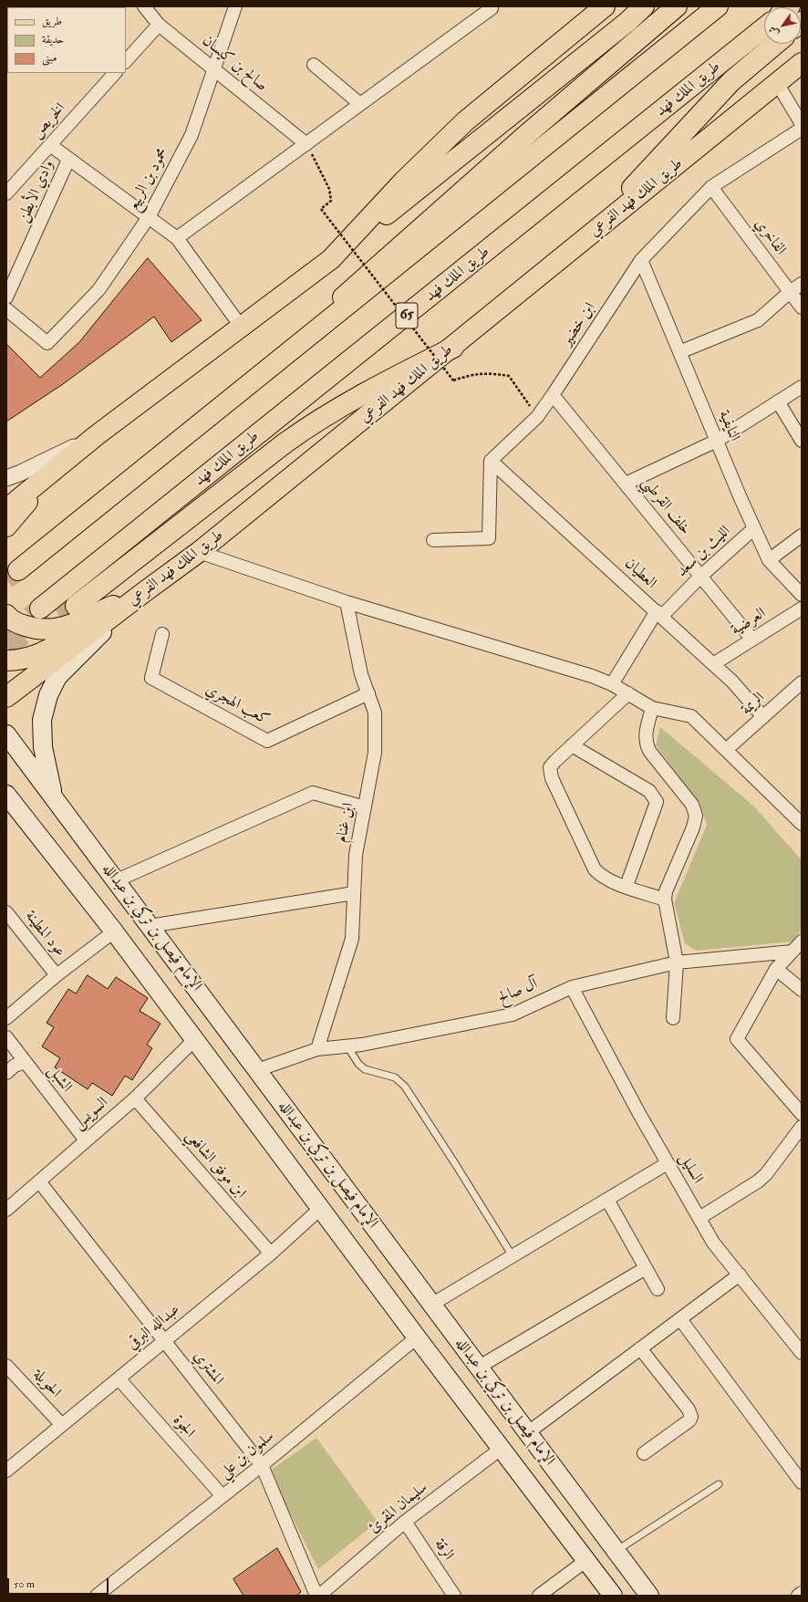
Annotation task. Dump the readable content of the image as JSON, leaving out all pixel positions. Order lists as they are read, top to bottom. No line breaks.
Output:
{"streets":{"main road":["طريق الملك فهد","طريق الملك فهد الفرعي","65","الإمام فيصل بن تركي بن عبدالله"],"street":["صالح بن كيسان","الخريص","محمود بن الربيع","وادي الأبطن","الفاخري","ابن خضير","النايفية","خلف القرطبي","الليث بن سعد","العطيان","العرضية","الريمة","كعب الهجري","ابن غنام","عود المطينة","آل صالح","الشبل","السويس","ابن موفق الشافعي","السليل","عبدالله البرقي","المشتري","الحويلة","الجوة","سلمون بن علي","سليمان المقرئ","الرقة"]},"crossings":[["صالح بن كيسان","محمود بن الربيع"],["الفاخري","ابن خضير"],["ابن خضير","النايفية"],["ابن خضير","خلف القرطبي"],["ابن خضير","العطيان"],["النايفية","الليث بن سعد"],["خلف القرطبي","الليث بن سعد"],["خلف القرطبي","العرضية"],["الليث بن سعد","العطيان"],["العطيان","العرضية"],["العطيان","الريمة"],["كعب الهجري","ابن غنام"],["ابن غنام","آل صالح"],["الإمام فيصل بن تركي بن عبدالله","آل صالح"],["الإمام فيصل بن تركي بن عبدالله","السويس"],["الإمام فيصل بن تركي بن عبدالله","عبدالله البرقي"],["الإمام فيصل بن تركي بن عبدالله","سلمون بن علي"],["الإمام فيصل بن تركي بن عبدالله","سليمان المقرئ"],["آل صالح","السليل"],["الشبل","السويس"],["السويس","ابن موفق الشافعي"],["السويس","المشتري"],["ابن موفق الشافعي","عبدالله البرقي"],["عبدالله البرقي","المشتري"],["عبدالله البرقي","الحويلة"],["عبدالله البرقي","الجوة"],["المشتري","سلمون بن علي"],["الجوة","سلمون بن علي"],["سليمان المقرئ","الرقة"]],"legend":["طريق","حديقة","مبنى"],"scale_bar":"50 m","north":"bottom left"}
